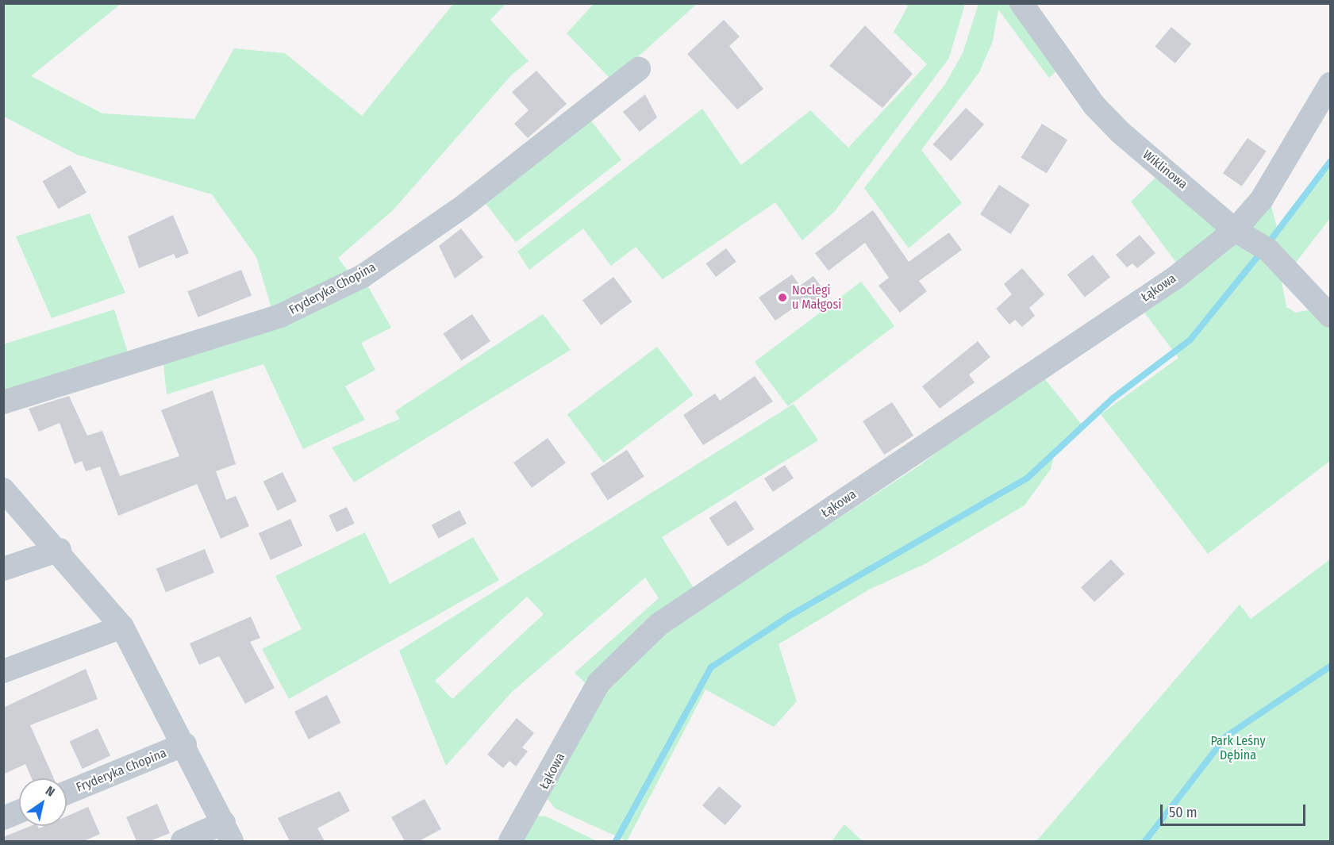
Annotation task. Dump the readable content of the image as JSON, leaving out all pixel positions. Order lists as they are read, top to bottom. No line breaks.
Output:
{"streets":{"street":["Wiklinowa","Łąkowa","Fryderyka Chopina"]},"crossings":[["Wiklinowa","Łąkowa"]],"parks":["Park Leśny Dębina"],"places":["Noclegi u Małgosi"],"scale_bar":"50 m","north":"top right"}
